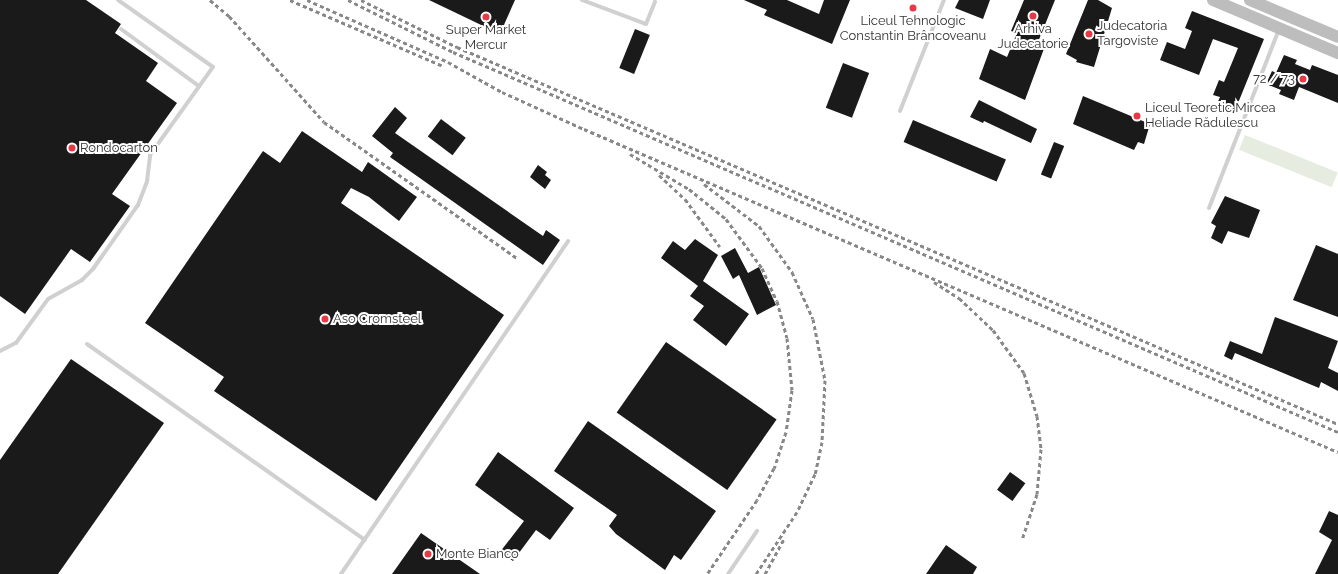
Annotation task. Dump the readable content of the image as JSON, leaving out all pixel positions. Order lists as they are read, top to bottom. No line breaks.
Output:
{"places":["Liceul Tehnologic Constantin Brâncoveanu","Arhiva Judecatorie","Super Market Mercur","Judecatoria Targoviste","72 / 73","Liceul Teoretic Mircea Heliade Rădulescu","Rondocarton","Aso Cromsteel","Monte Bianco"]}
